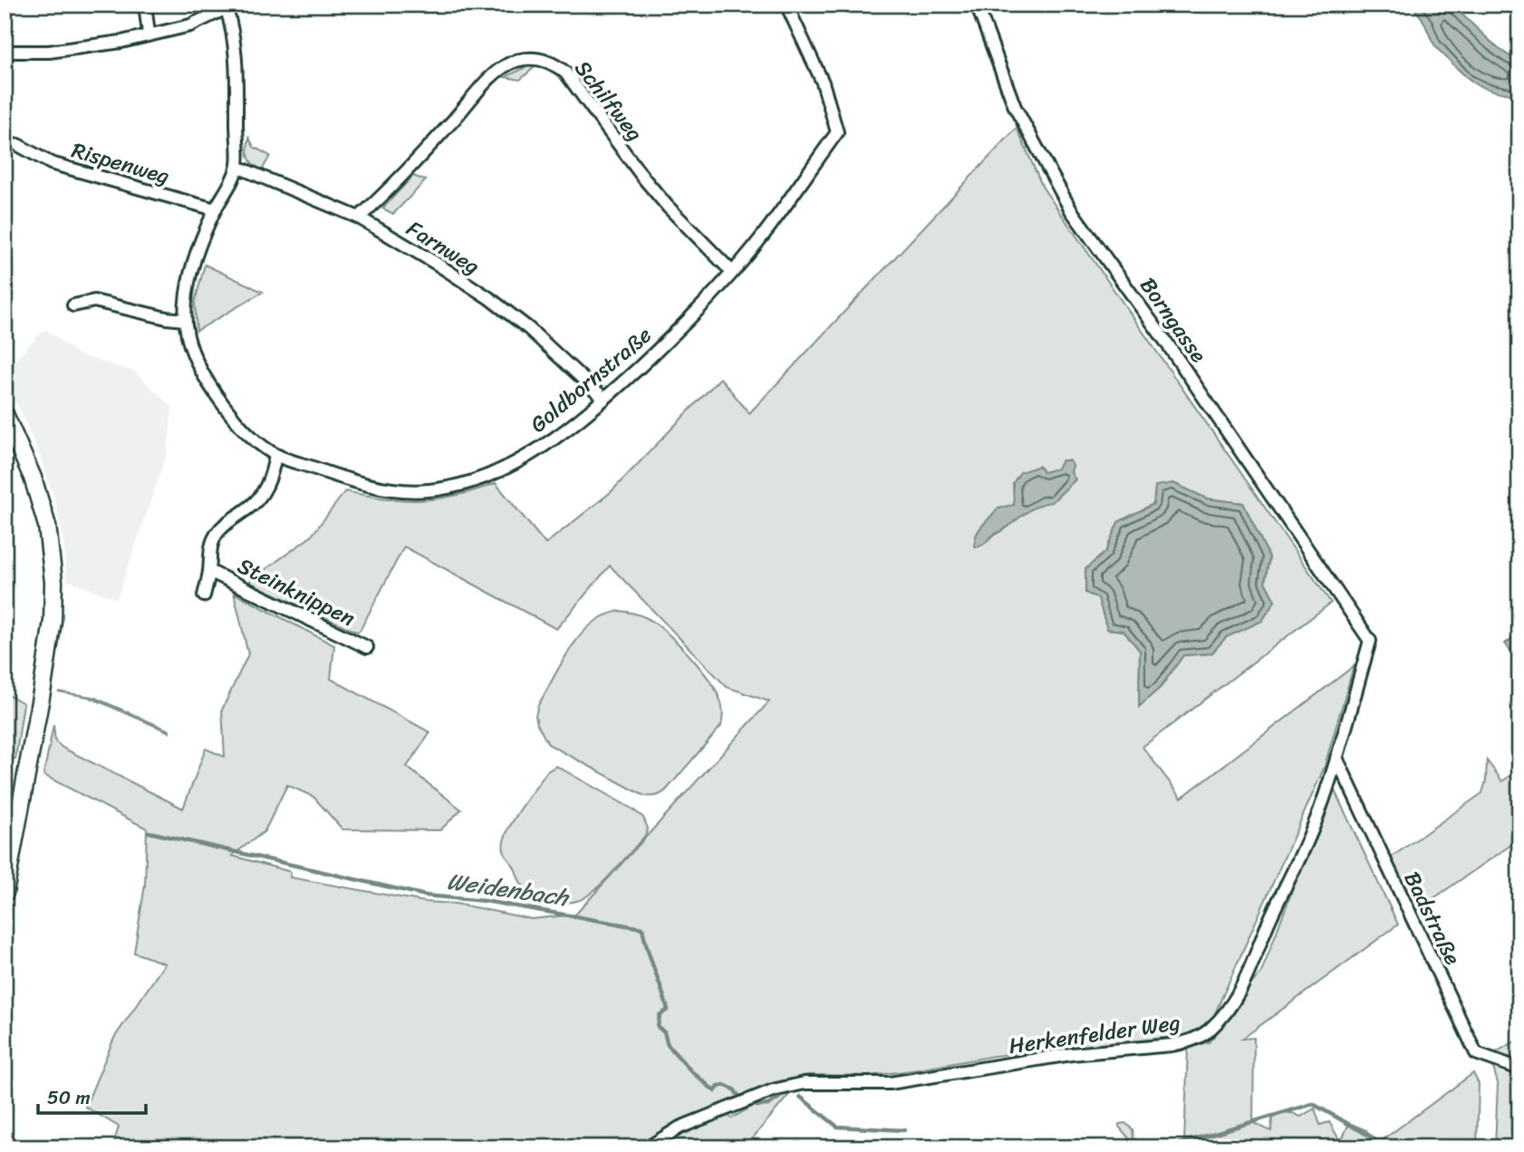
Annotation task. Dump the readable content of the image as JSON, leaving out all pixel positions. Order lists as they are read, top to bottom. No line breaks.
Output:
{"streets":{"street":["Schilfweg","Rispenweg","Farnweg","Borngasse","Goldbornstraße","Steinknippen","Badstraße","Herkenfelder Weg"]},"crossings":[["Schilfweg","Farnweg"],["Schilfweg","Goldbornstraße"],["Rispenweg","Goldbornstraße"],["Farnweg","Goldbornstraße"],["Borngasse","Herkenfelder Weg"],["Goldbornstraße","Steinknippen"],["Badstraße","Herkenfelder Weg"]],"water":["Weidenbach"],"scale_bar":"50 m"}
